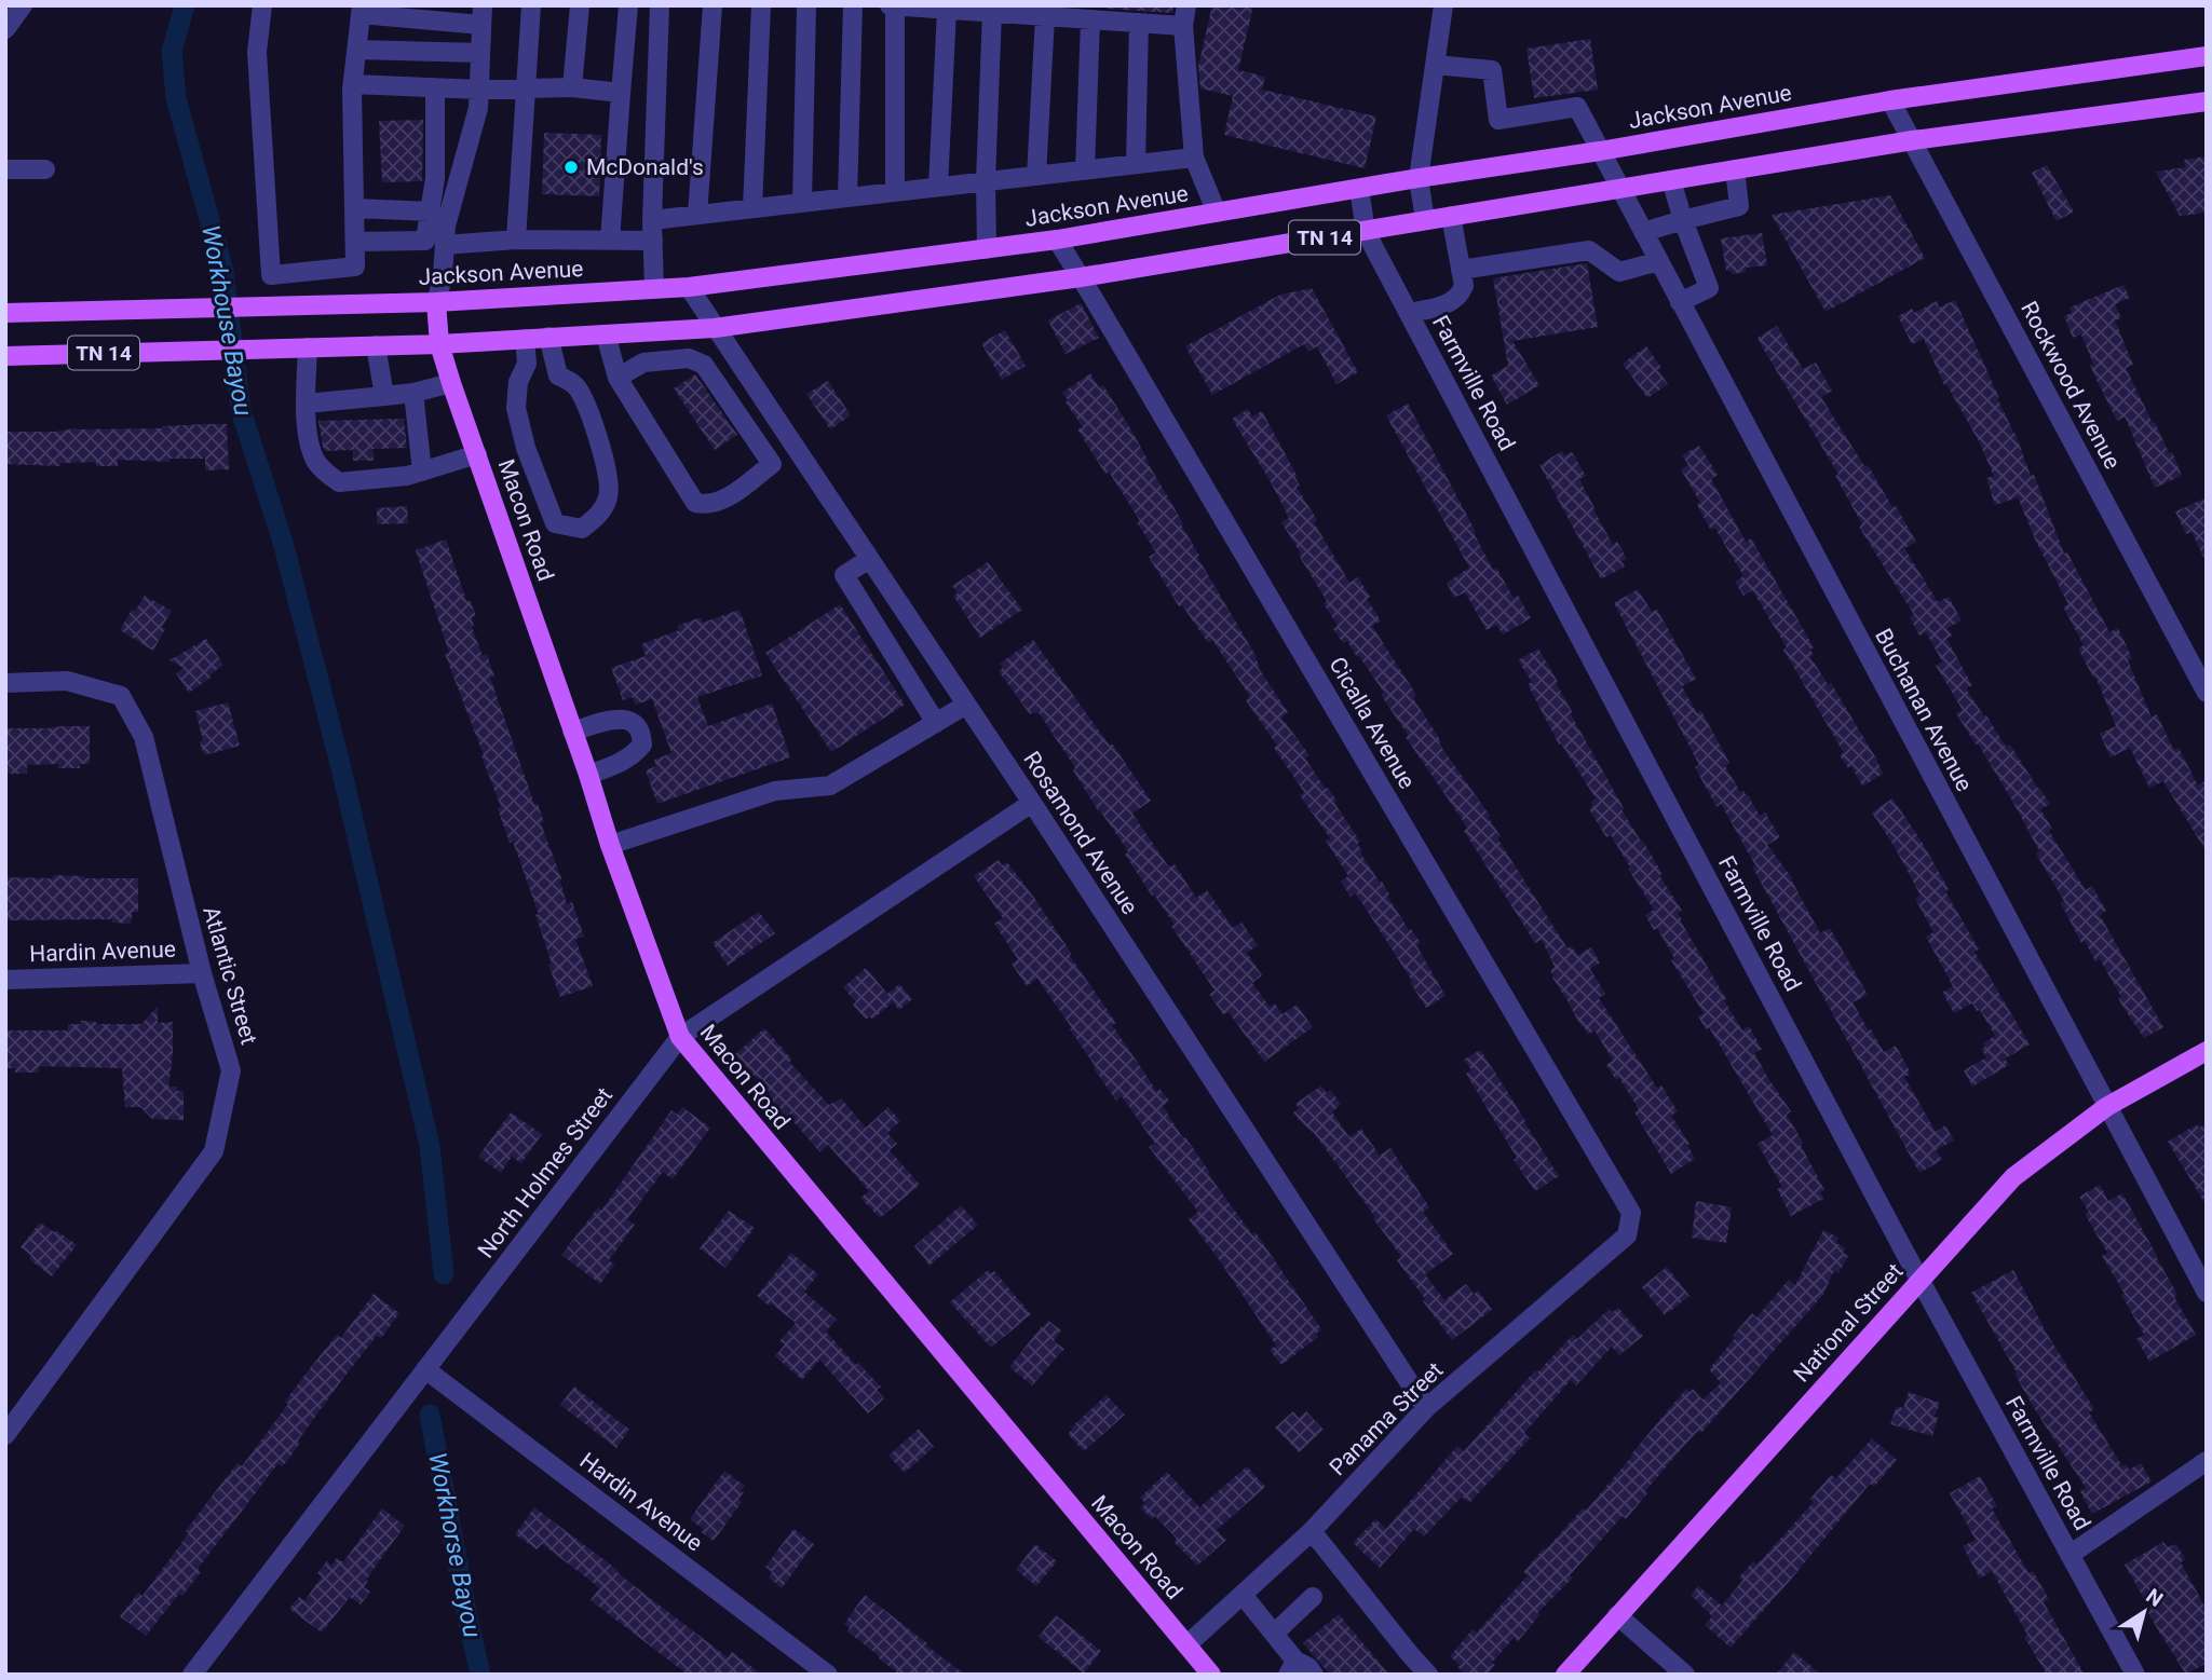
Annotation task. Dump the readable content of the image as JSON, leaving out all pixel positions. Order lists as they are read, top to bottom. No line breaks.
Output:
{"streets":{"main road":["Jackson Avenue","TN 14","Macon Road","National Street"],"street":["Farmville Road","Rockwood Avenue","Buchanan Avenue","Cicalla Avenue","Rosamond Avenue","Hardin Avenue","Atlantic Street","North Holmes Street","Panama Street"]},"crossings":[["Jackson Avenue","Farmville Road"],["Jackson Avenue","Rockwood Avenue"],["Jackson Avenue","Macon Road"],["Jackson Avenue","Buchanan Avenue"],["Jackson Avenue","Cicalla Avenue"],["Jackson Avenue","Rosamond Avenue"],["TN 14","Farmville Road"],["TN 14","Rockwood Avenue"],["TN 14","Macon Road"],["TN 14","Buchanan Avenue"],["TN 14","Cicalla Avenue"],["TN 14","Rosamond Avenue"],["Farmville Road","National Street"],["Macon Road","North Holmes Street"],["Macon Road","Panama Street"],["Buchanan Avenue","National Street"],["Cicalla Avenue","Panama Street"],["Rosamond Avenue","North Holmes Street"],["Rosamond Avenue","Panama Street"],["Hardin Avenue","Atlantic Street"],["Hardin Avenue","North Holmes Street"]],"water":["Workhouse Bayou","Workhorse Bayou"],"places":["McDonald's"],"north":"top right"}
